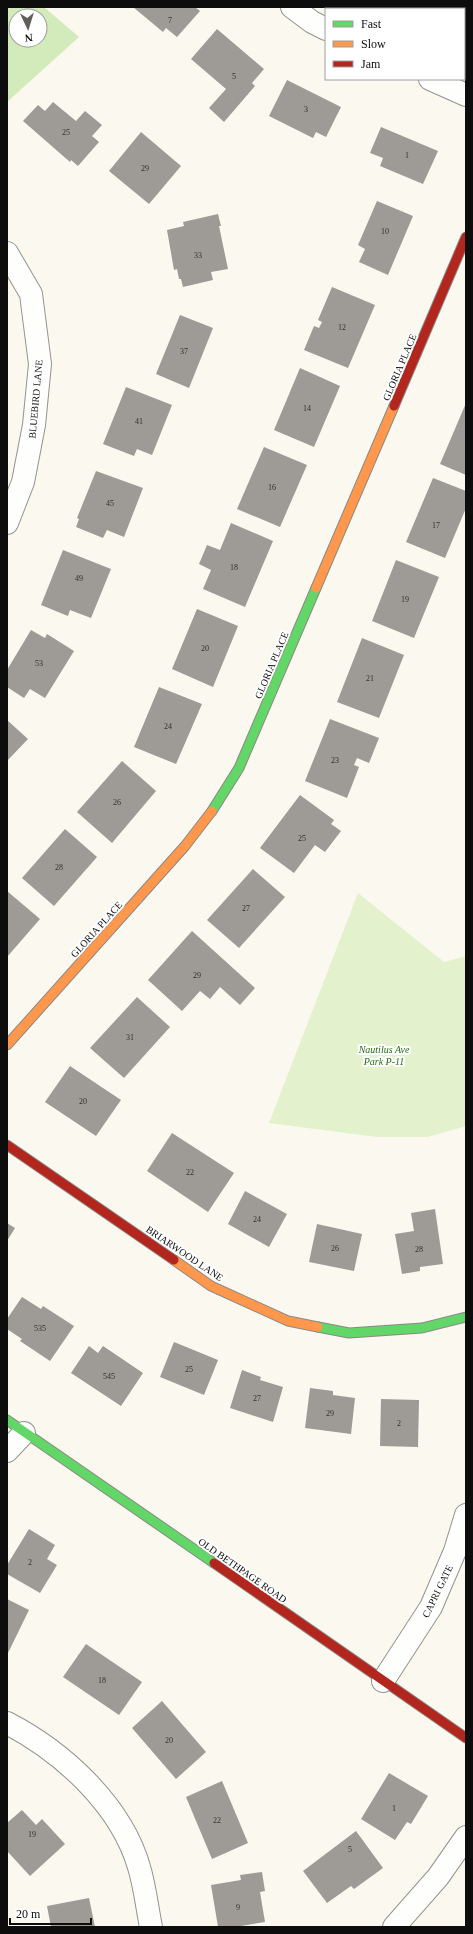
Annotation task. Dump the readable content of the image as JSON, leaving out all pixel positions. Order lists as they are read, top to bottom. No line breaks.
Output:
{"streets":{"street":["GLORIA PLACE","BLUEBIRD LANE","BRIARWOOD LANE","OLD BETHPAGE ROAD","CAPRI GATE"]},"crossings":[["OLD BETHPAGE ROAD","CAPRI GATE"]],"parks":["Nautilus Ave Park P-11"],"house_numbers":["7","5","3","25","1","29","10","33","12","37","14","41","16","45","17","18","49","19","20","53","21","24","23","26","25","28","27","29","31","20","22","24","26","28","535","25","545","27","29","2","2","18","20","1","22","19","5","9"],"legend":["Fast","Slow","Jam"],"scale_bar":"20 m","north":"bottom"}
